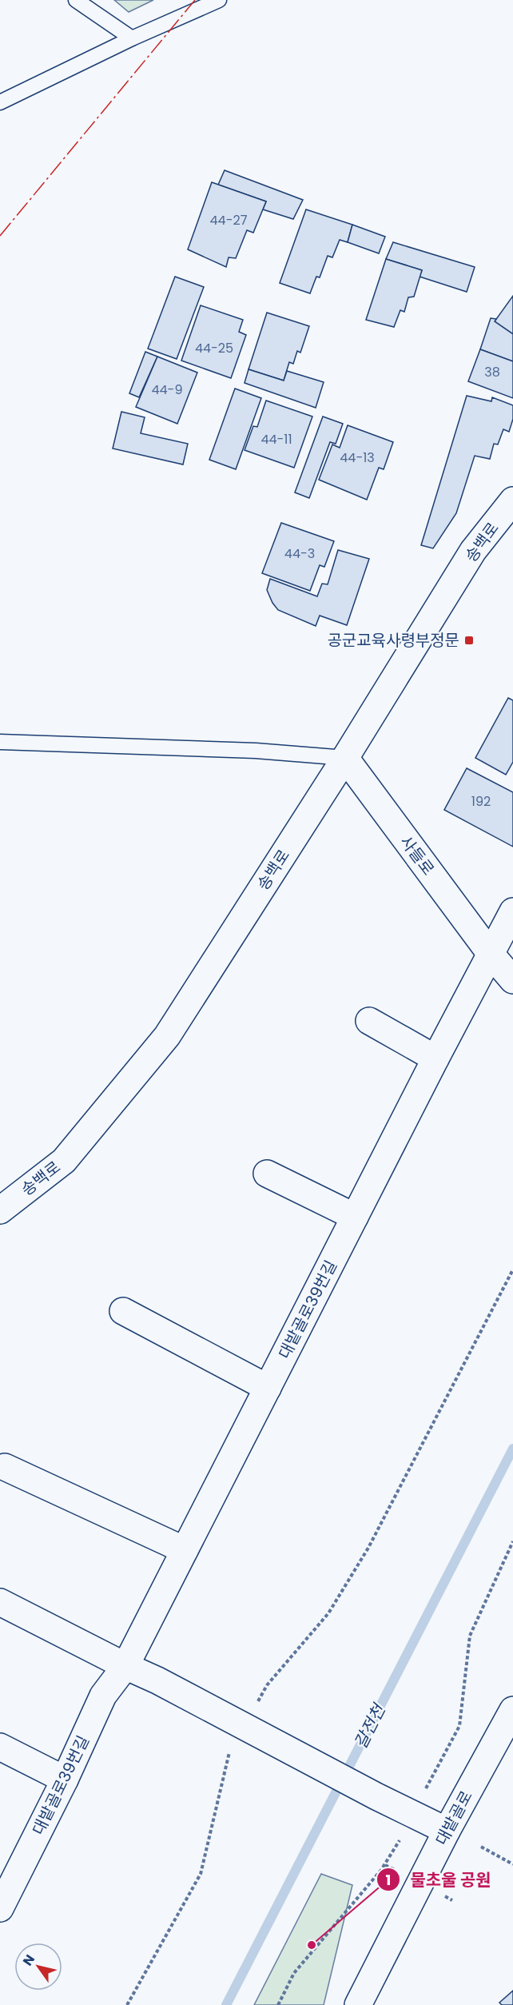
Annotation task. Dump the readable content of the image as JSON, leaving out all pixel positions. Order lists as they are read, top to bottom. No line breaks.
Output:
{"streets":{"street":["송백로","사들로","대밭골로39번길","대밭골로"]},"crossings":[["송백로","사들로"],["사들로","대밭골로39번길"]],"water":["갈전천"],"places":{"transit":["공군교육사령부정문"],"other":["물초울 공원"]},"house_numbers":["44-27","44-25","38","44-9","44-11","44-13","44-3","192"],"north":"top left"}
